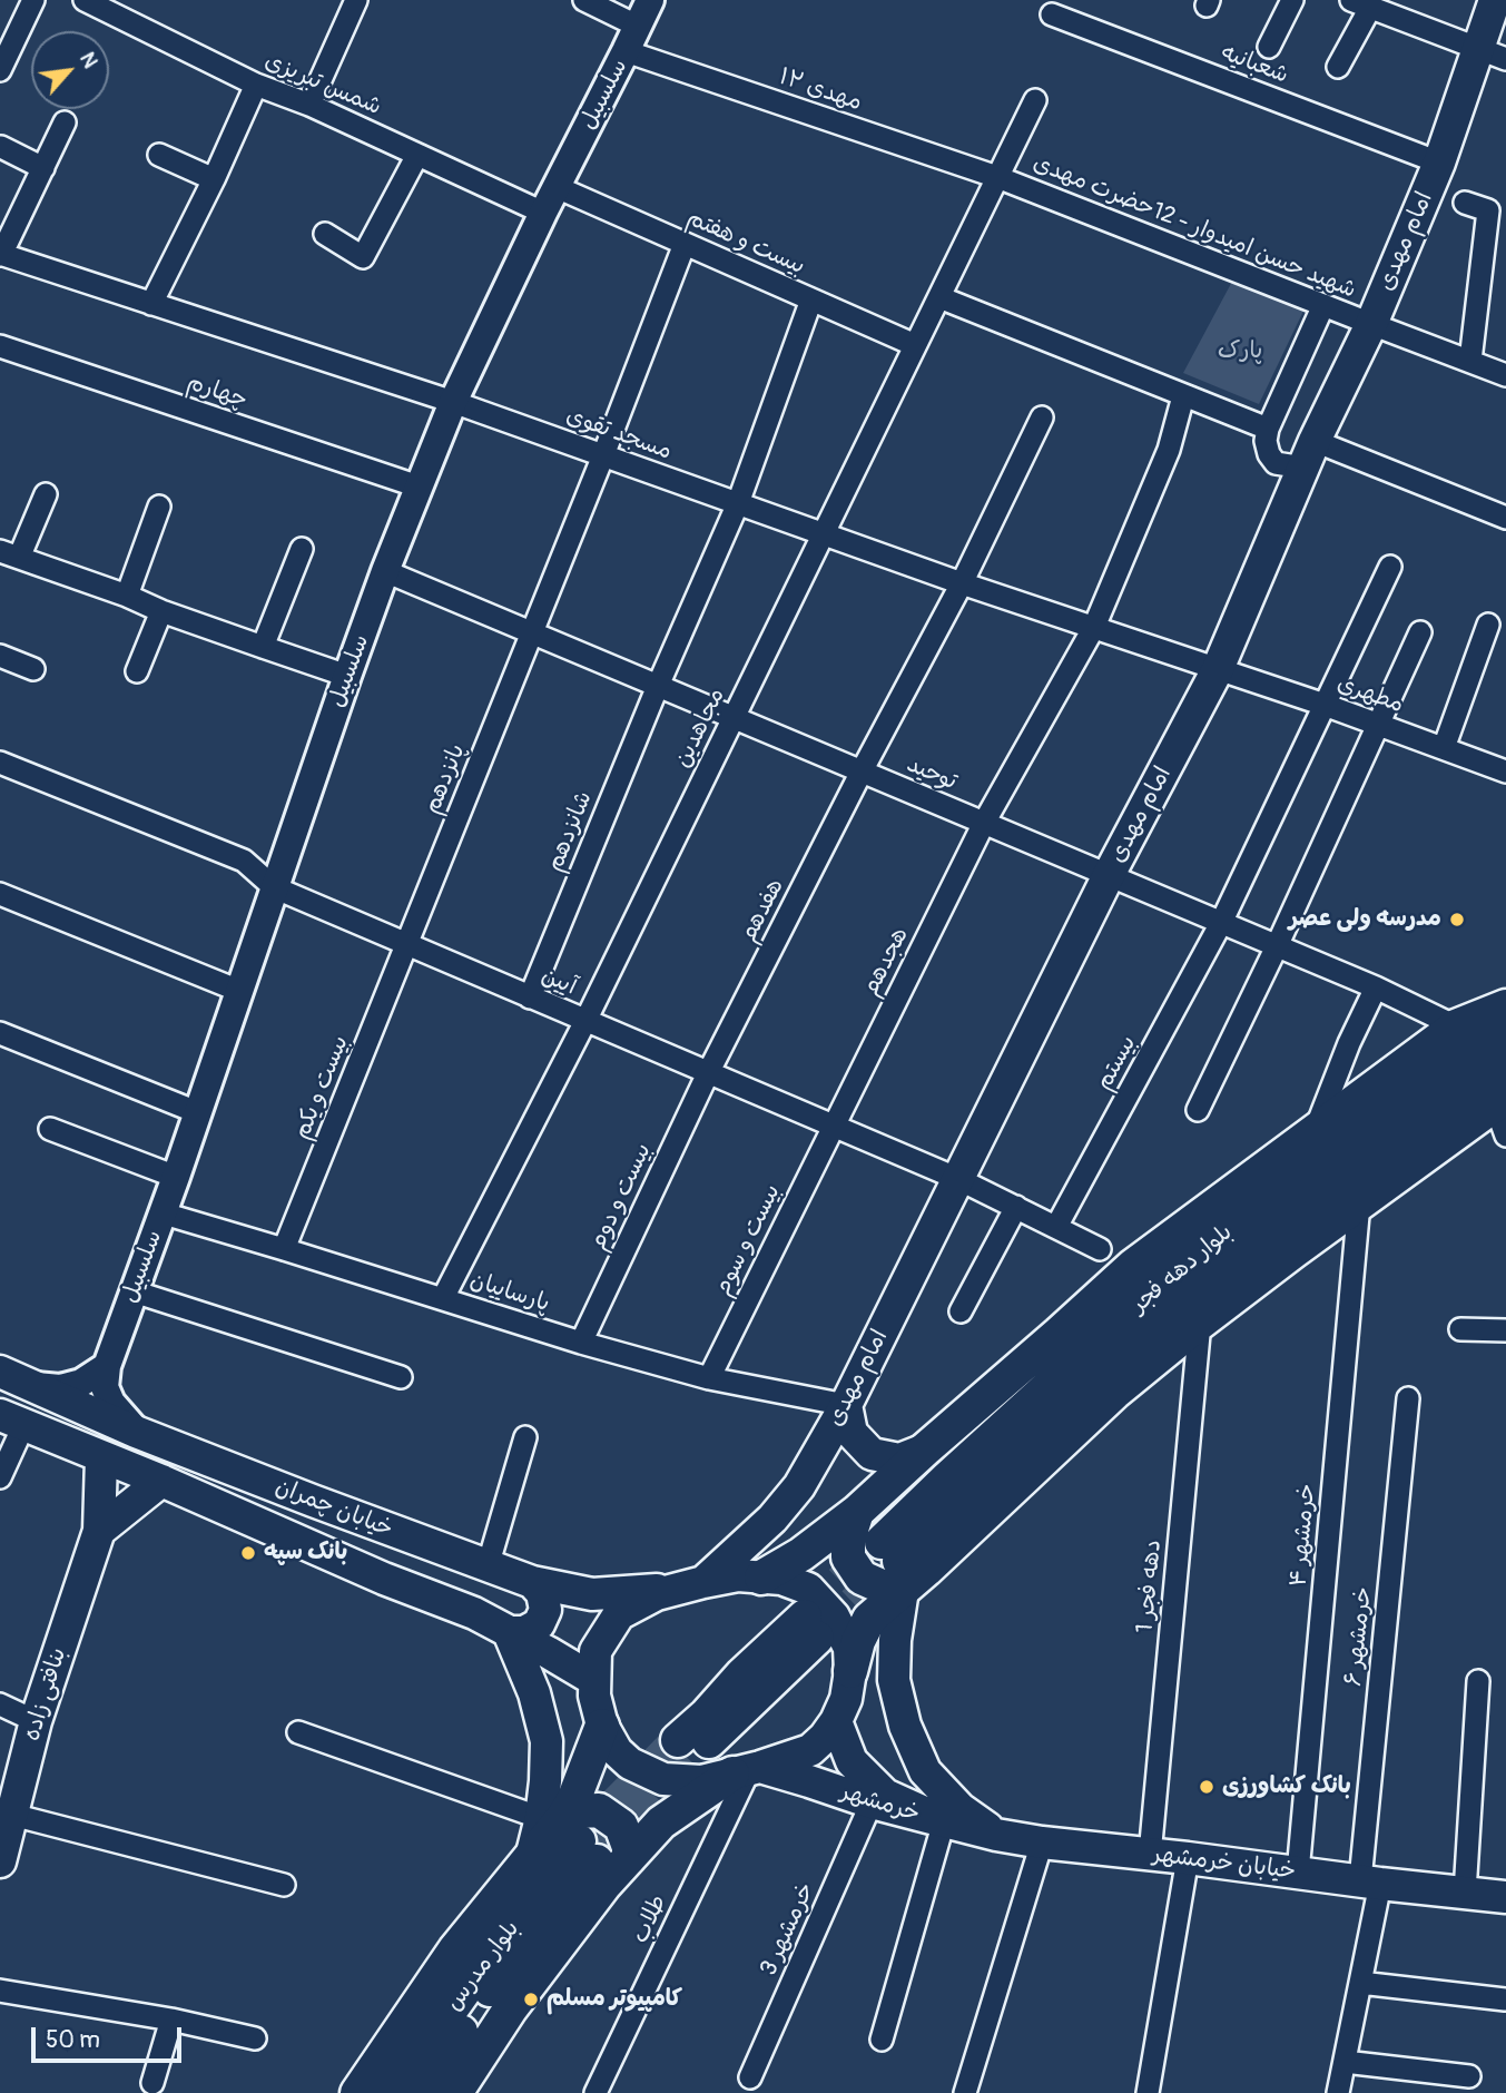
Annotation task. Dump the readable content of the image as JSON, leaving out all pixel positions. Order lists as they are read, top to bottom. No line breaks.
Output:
{"streets":{"main road":["امام مهدی","بلوار دهه فجر","خیابان چمران","بنافتی زاده","خرمشهر","خیابان خرمشهر","بلوار مدرس"],"street":["شعبانیه","شمس تبریزی","مهدی ۱۲","سلسبیل","شهید حسن امیدوار - 12حضرت مهدی","بیست و هفتم","چهارم","مسجد تقوی","مطهری","مجاهدین","توحید","پانزدهم","شانزدهم","هفدهم","هجدهم","آیین","بیستم","بیست و یکم","بیست و دوم","بیست و سوم","پارساییان","خرمشهر ۴","دهه فجر 1","خرمشهر ۶","طلاب","خرمشهر 3"]},"crossings":[["شعبانیه","امام مهدی"],["شمس تبریزی","سلسبیل"],["مهدی ۱۲","سلسبیل"],["مهدی ۱۲","شهید حسن امیدوار - 12حضرت مهدی"],["مهدی ۱۲","مجاهدین"],["سلسبیل","بیست و هفتم"],["سلسبیل","چهارم"],["سلسبیل","مسجد تقوی"],["سلسبیل","توحید"],["سلسبیل","آیین"],["سلسبیل","پارساییان"],["سلسبیل","خیابان چمران"],["شهید حسن امیدوار - 12حضرت مهدی","امام مهدی"],["شهید حسن امیدوار - 12حضرت مهدی","مجاهدین"],["امام مهدی","مسجد تقوی"],["امام مهدی","مطهری"],["امام مهدی","توحید"],["امام مهدی","آیین"],["امام مهدی","پارساییان"],["امام مهدی","خیابان چمران"],["امام مهدی","خرمشهر"],["امام مهدی","طلاب"],["بیست و هفتم","مجاهدین"],["بیست و هفتم","پانزدهم"],["بیست و هفتم","شانزدهم"],["مسجد تقوی","مطهری"],["مسجد تقوی","مجاهدین"],["مسجد تقوی","پانزدهم"],["مسجد تقوی","شانزدهم"],["مسجد تقوی","هفدهم"],["مسجد تقوی","هجدهم"],["مجاهدین","توحید"],["مجاهدین","آیین"],["مجاهدین","پارساییان"],["توحید","پانزدهم"],["توحید","شانزدهم"],["توحید","هفدهم"],["توحید","هجدهم"],["توحید","بیستم"],["پانزدهم","آیین"],["پانزدهم","بیست و یکم"],["شانزدهم","آیین"],["هفدهم","آیین"],["هفدهم","بیست و دوم"],["هجدهم","آیین"],["هجدهم","بیست و سوم"],["آیین","بیستم"],["آیین","بیست و یکم"],["آیین","بیست و دوم"],["آیین","بیست و سوم"],["بیست و یکم","پارساییان"],["بیست و دوم","پارساییان"],["بیست و سوم","پارساییان"],["خیابان چمران","بنافتی زاده"],["خیابان چمران","خرمشهر"],["خیابان چمران","طلاب"],["خرمشهر ۴","خیابان خرمشهر"],["دهه فجر 1","خیابان خرمشهر"],["خرمشهر ۶","خیابان خرمشهر"],["خرمشهر","خیابان خرمشهر"],["خرمشهر","طلاب"],["خرمشهر","خرمشهر 3"]],"parks":["پارک"],"places":["مدرسه ولی عصر","بانک سپه","بانک کشاورزی","کامپیوتر مسلم"],"scale_bar":"50 m","north":"top right"}
